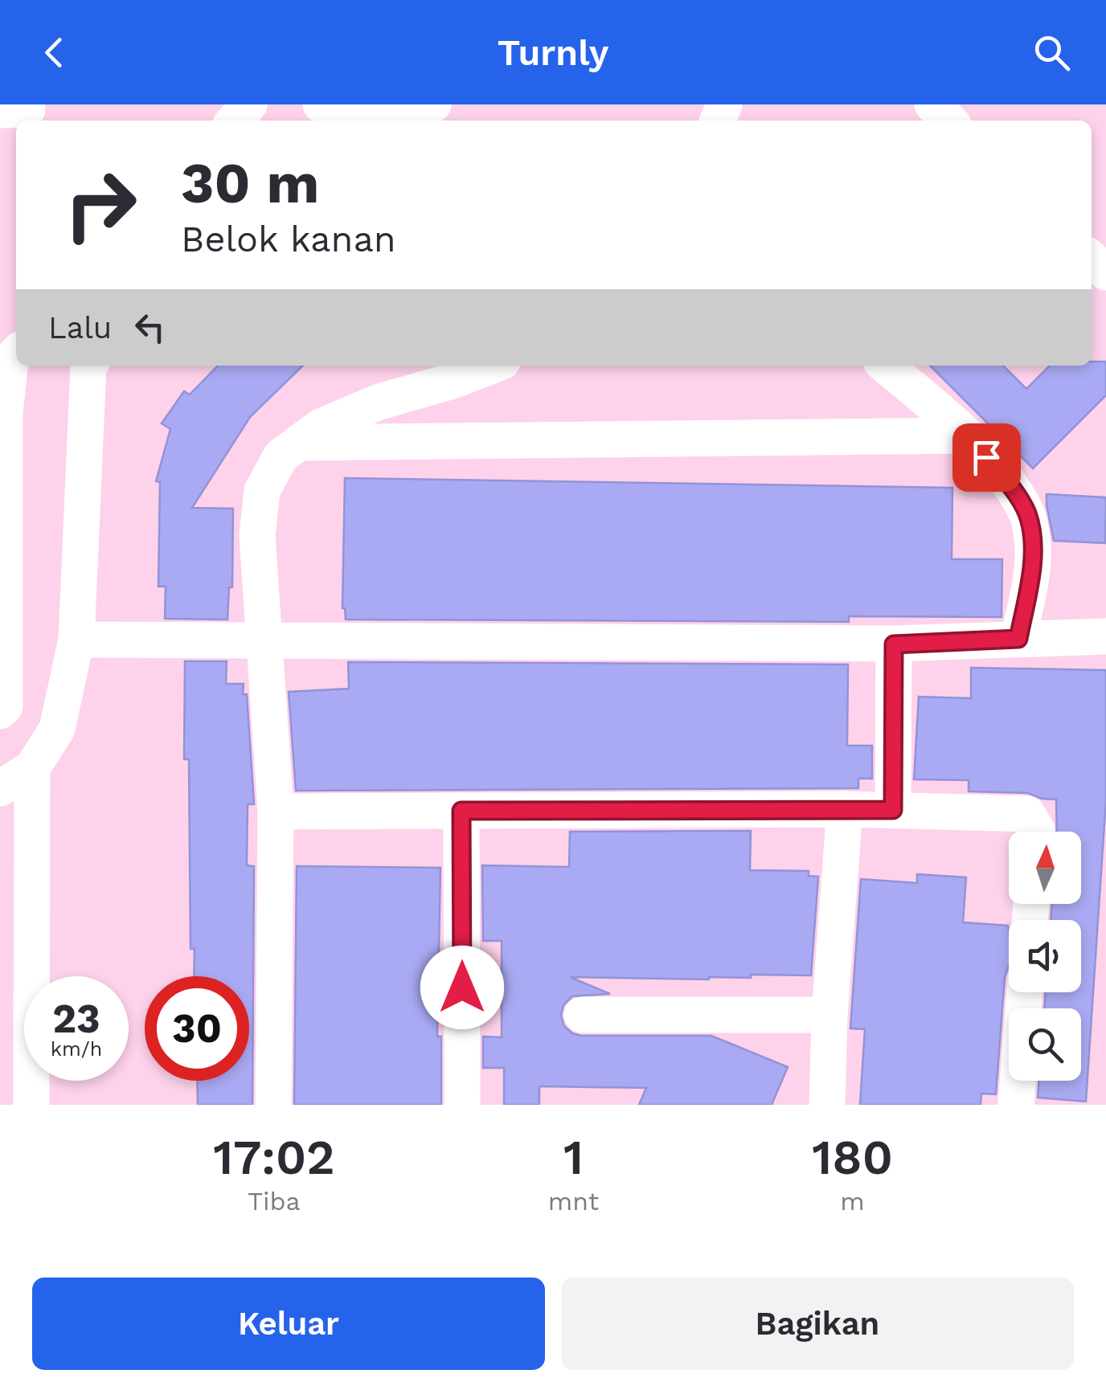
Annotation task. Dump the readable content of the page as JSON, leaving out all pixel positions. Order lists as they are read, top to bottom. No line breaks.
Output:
{"north":"top","page":{"header":"Turnly","turn":["30 m","Belok kanan"],"then":"Lalu","speed":"23 km/h","limit":"30","eta":["17:02","Tiba","1","mnt","180","m"],"buttons":["Keluar","Bagikan"]}}
